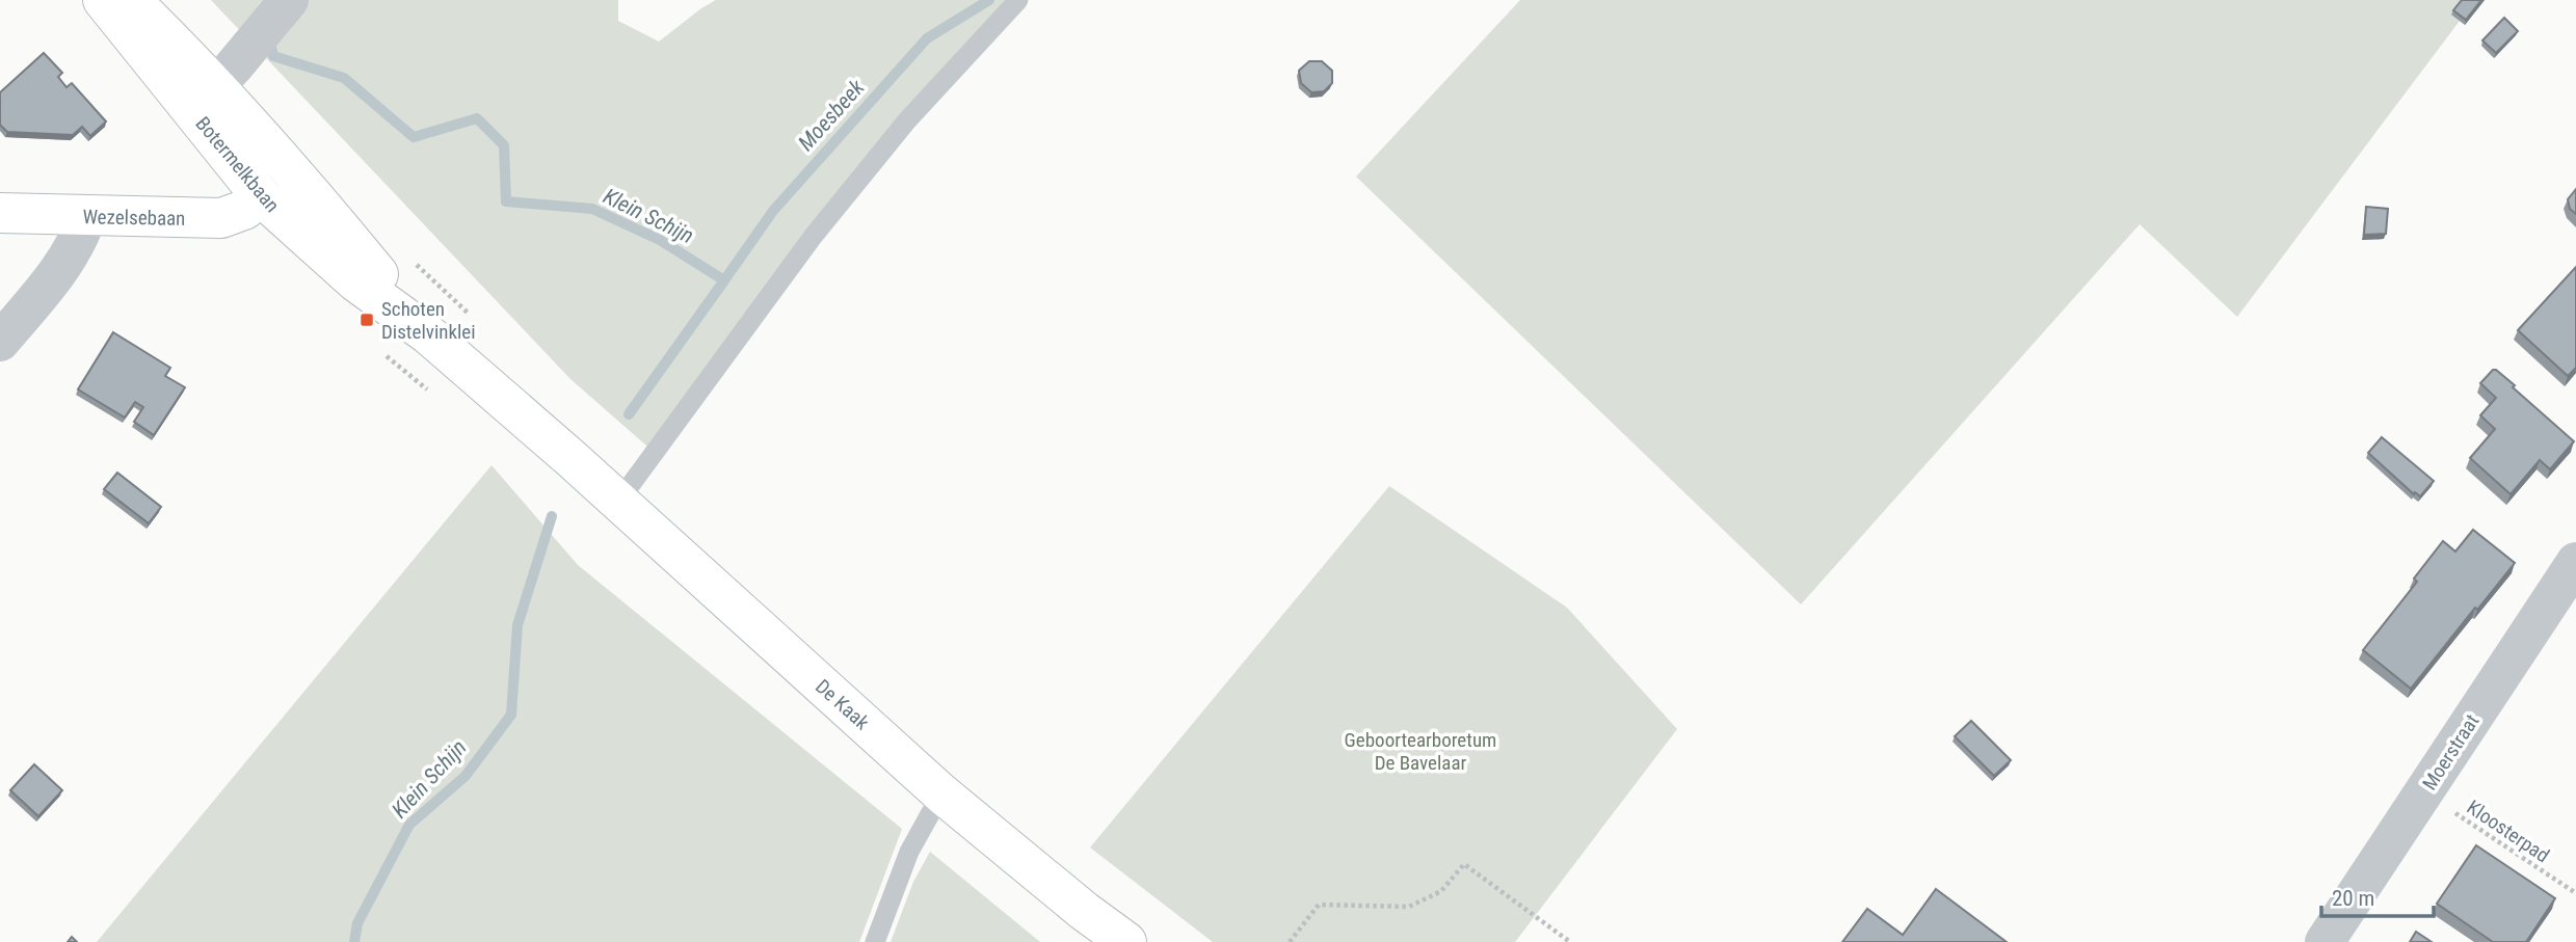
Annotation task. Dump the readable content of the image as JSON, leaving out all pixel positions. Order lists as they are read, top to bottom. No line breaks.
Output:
{"streets":{"main road":["Botermelkbaan","Wezelsebaan","De Kaak"],"street":["Moerstraat"],"path":["Kloosterpad"]},"crossings":[["Botermelkbaan","Wezelsebaan"],["Botermelkbaan","De Kaak"],["Moerstraat","Kloosterpad"]],"water":["Moesbeek","Klein Schijn"],"parks":["Geboortearboretum De Bavelaar"],"places":{"transit":["Schoten Distelvinklei"]},"scale_bar":"20 m"}
